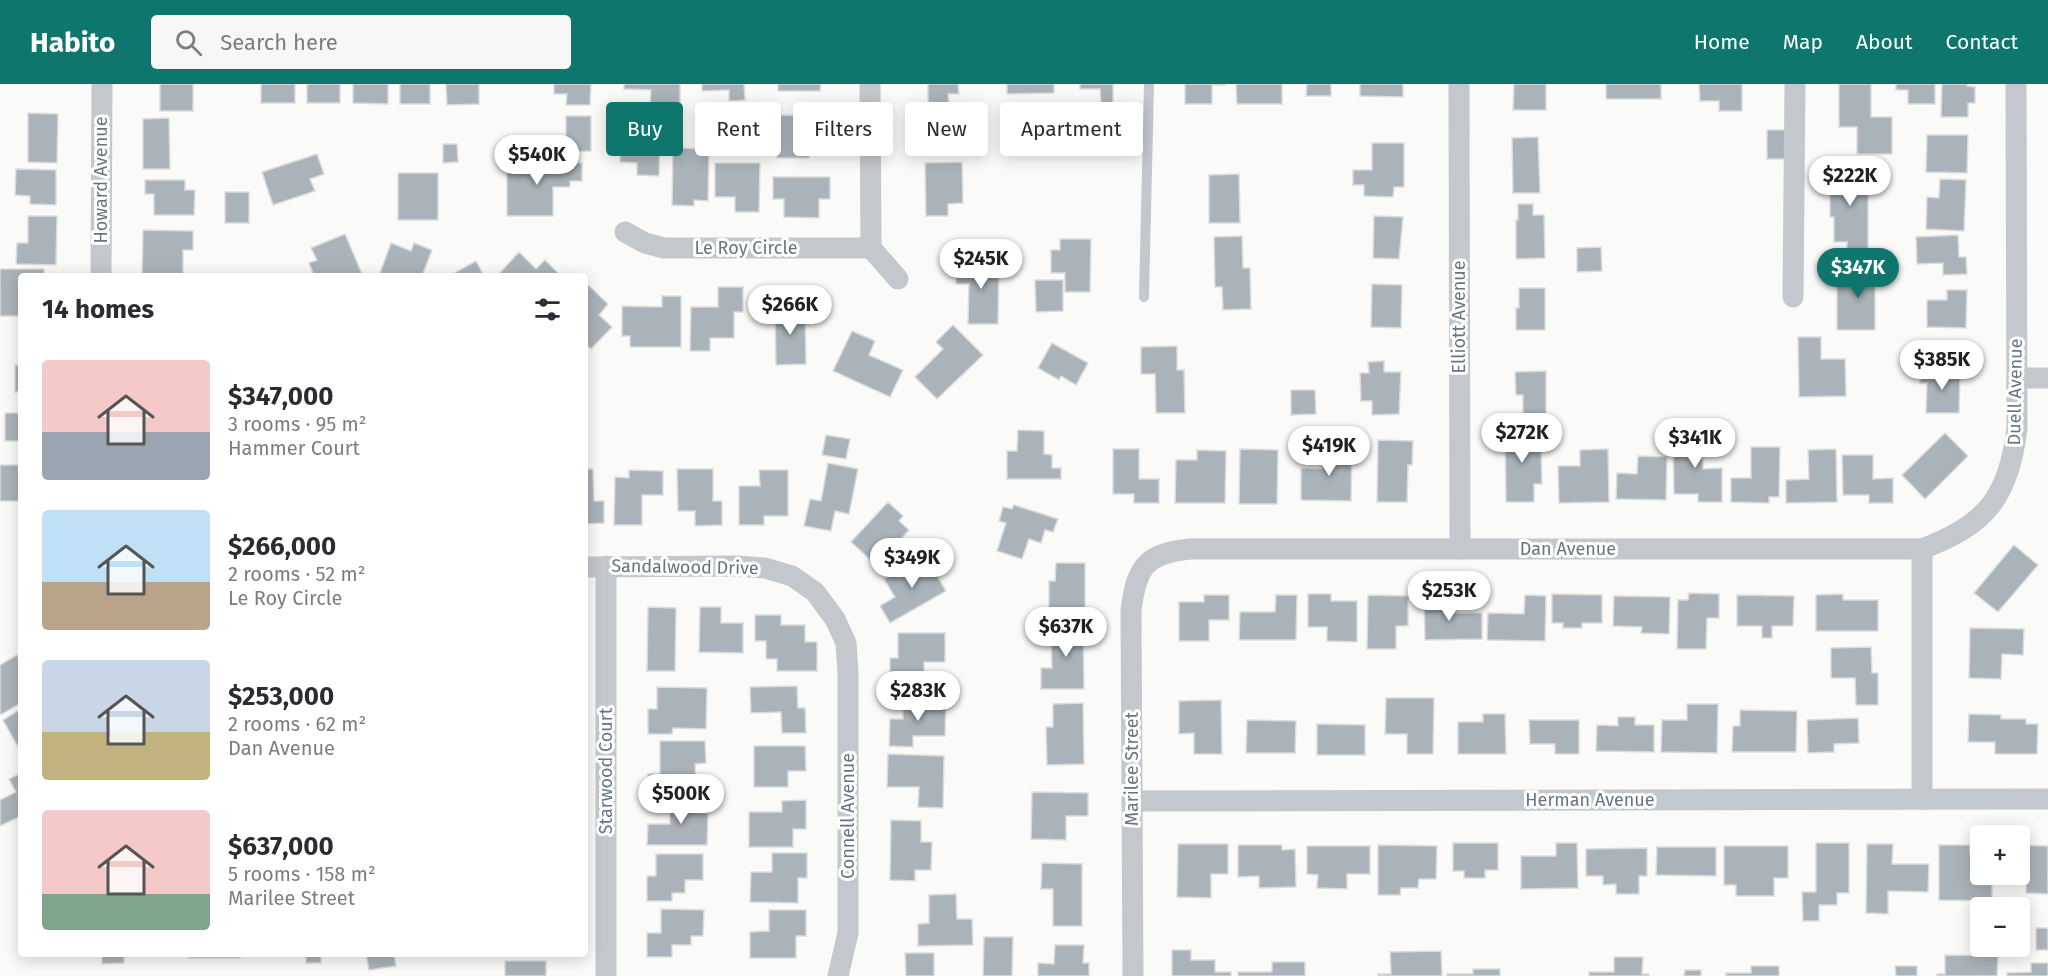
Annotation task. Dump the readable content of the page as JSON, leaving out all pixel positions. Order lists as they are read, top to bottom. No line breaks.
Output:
{"streets":{"street":["Howard Avenue","Le Roy Circle","Elliott Avenue","Duell Avenue","Dan Avenue","Sandalwood Drive","Marilee Street","Starwood Court","Herman Avenue","Connell Avenue"]},"crossings":[["Elliott Avenue","Dan Avenue"],["Duell Avenue","Dan Avenue"],["Dan Avenue","Marilee Street"],["Sandalwood Drive","Starwood Court"],["Sandalwood Drive","Connell Avenue"],["Marilee Street","Herman Avenue"]],"page":{"header":"Habito","search":"Search here","nav":["Home","Map","About","Contact"],"chip":["Buy","Rent","Filters","New","Apartment"],"price":["$540K","$222K","$245K","$347K","$266K","$385K","$272K","$341K","$419K","$349K","$253K","$637K","$283K","$500K"],"heading":"14 homes","list":[{"name":"$347,000","note":"3 rooms · 95 m² · Hammer Court"},{"name":"$266,000","note":"2 rooms · 52 m² · Le Roy Circle"},{"name":"$253,000","note":"2 rooms · 62 m² · Dan Avenue"},{"name":"$637,000","note":"5 rooms · 158 m² · Marilee Street"}],"map_buttons":["+","−"]}}
